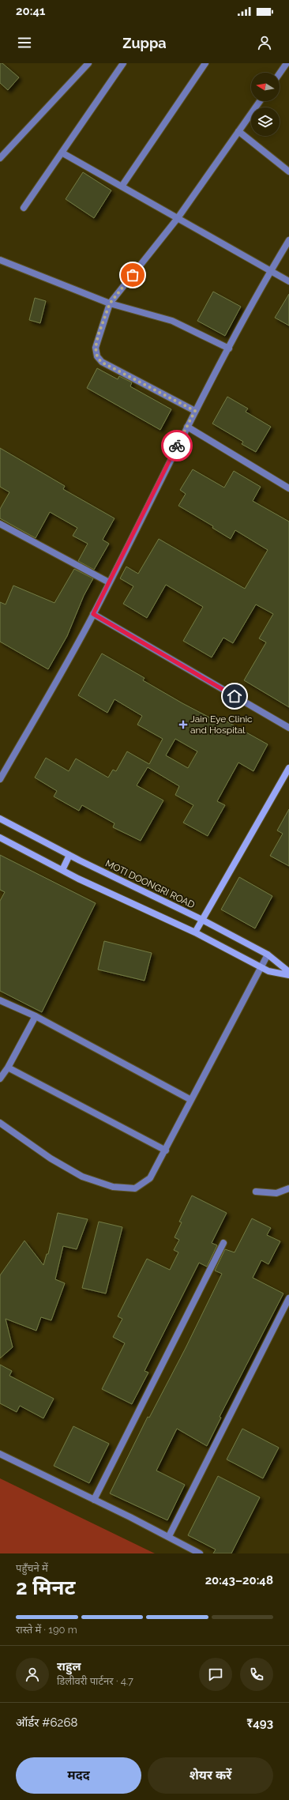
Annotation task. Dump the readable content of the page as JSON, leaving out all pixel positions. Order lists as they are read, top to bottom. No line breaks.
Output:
{"streets":{"street":["MOTI DOONGRI ROAD"]},"places":{"health":["Jain Eye Clinic and Hospital"]},"north":"left","page":{"status":"20:41","header":"Zuppa","heading":["2 मिनट","पहुँचने में","20:43–20:48"],"panel":["राहुल","डिलीवरी पार्टनर · 4.7","ऑर्डर #6268","₹493"],"bar":"रास्ते में · 190 m","buttons":["मदद","शेयर करें"]}}
